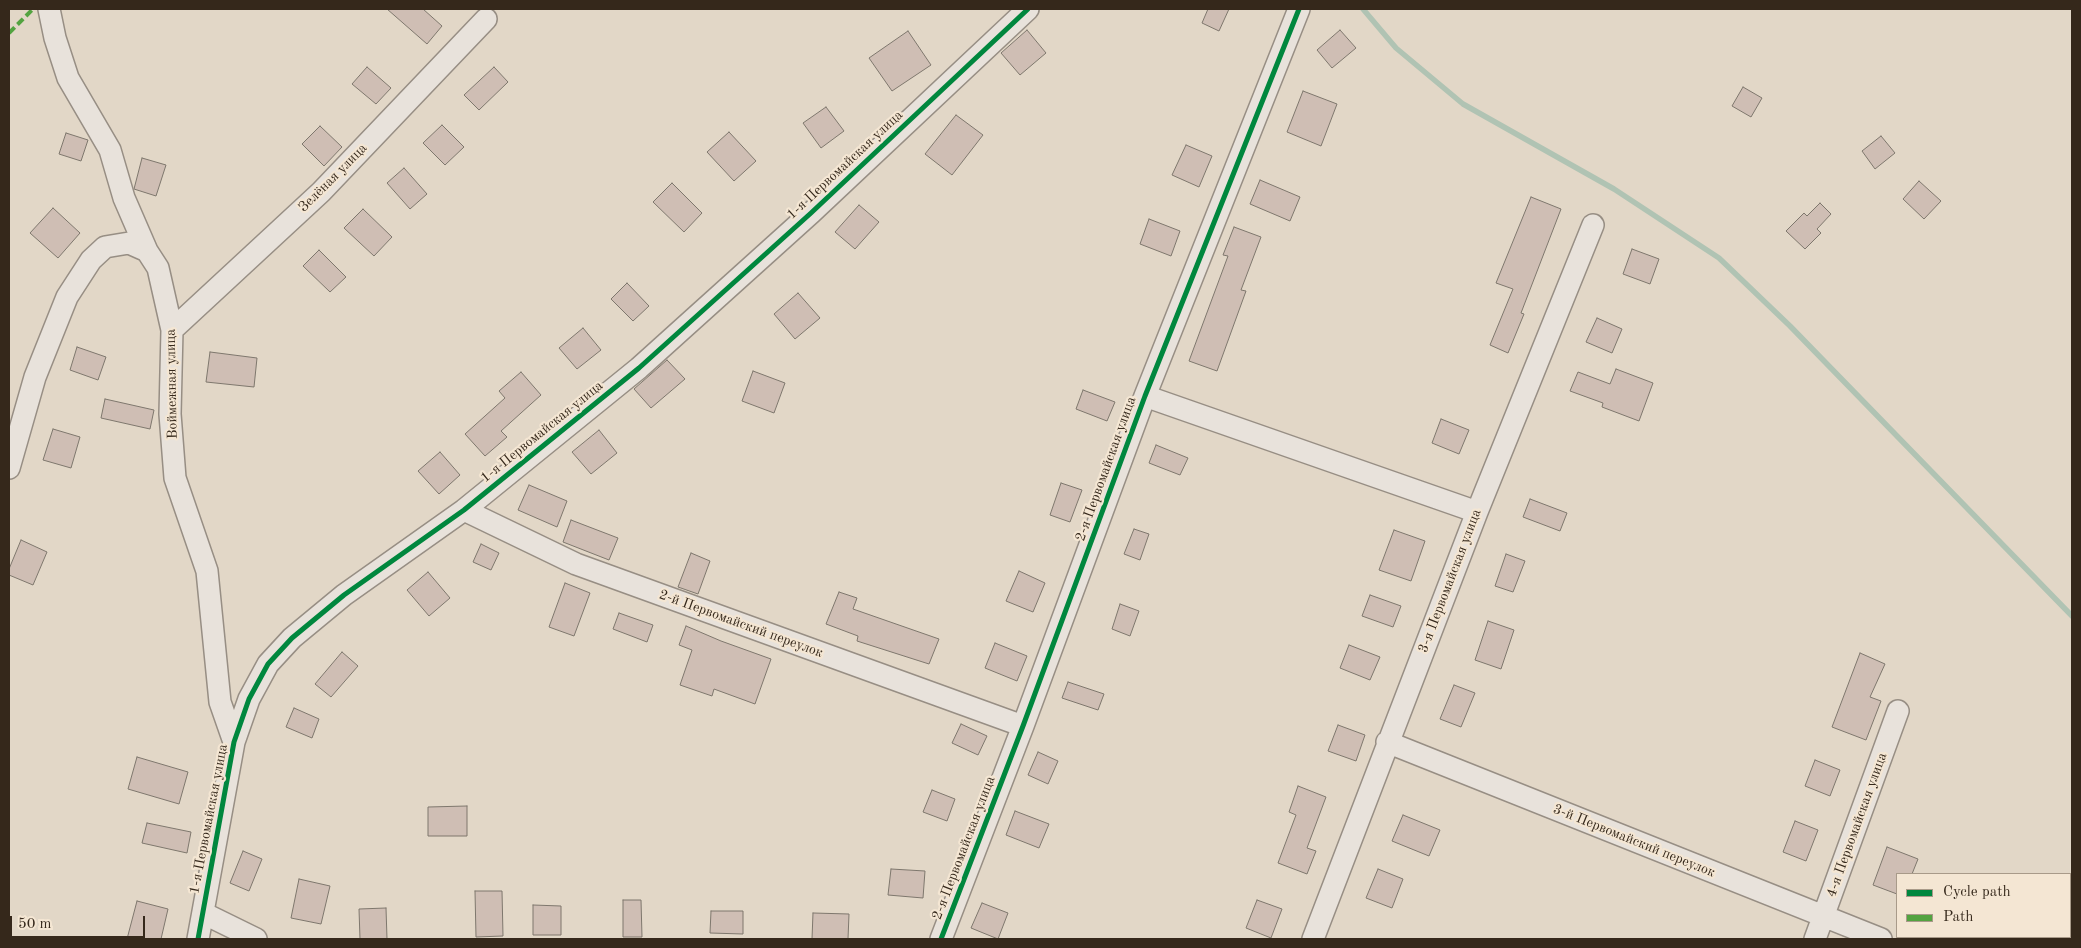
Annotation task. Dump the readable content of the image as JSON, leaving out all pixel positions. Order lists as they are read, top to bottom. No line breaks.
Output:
{"streets":{"street":["1-я Первомайская улица","Зелёная улица","Воймежная улица","2-я Первомайская улица","3-я Первомайская улица","2-й Первомайский переулок","4-я Первомайская улица","3-й Первомайский переулок"]},"crossings":[["1-я Первомайская улица","Воймежная улица"],["1-я Первомайская улица","2-й Первомайский переулок"],["Зелёная улица","Воймежная улица"],["2-я Первомайская улица","2-й Первомайский переулок"],["3-я Первомайская улица","3-й Первомайский переулок"],["4-я Первомайская улица","3-й Первомайский переулок"]],"legend":["Cycle path","Path"],"scale_bar":"50 m"}
